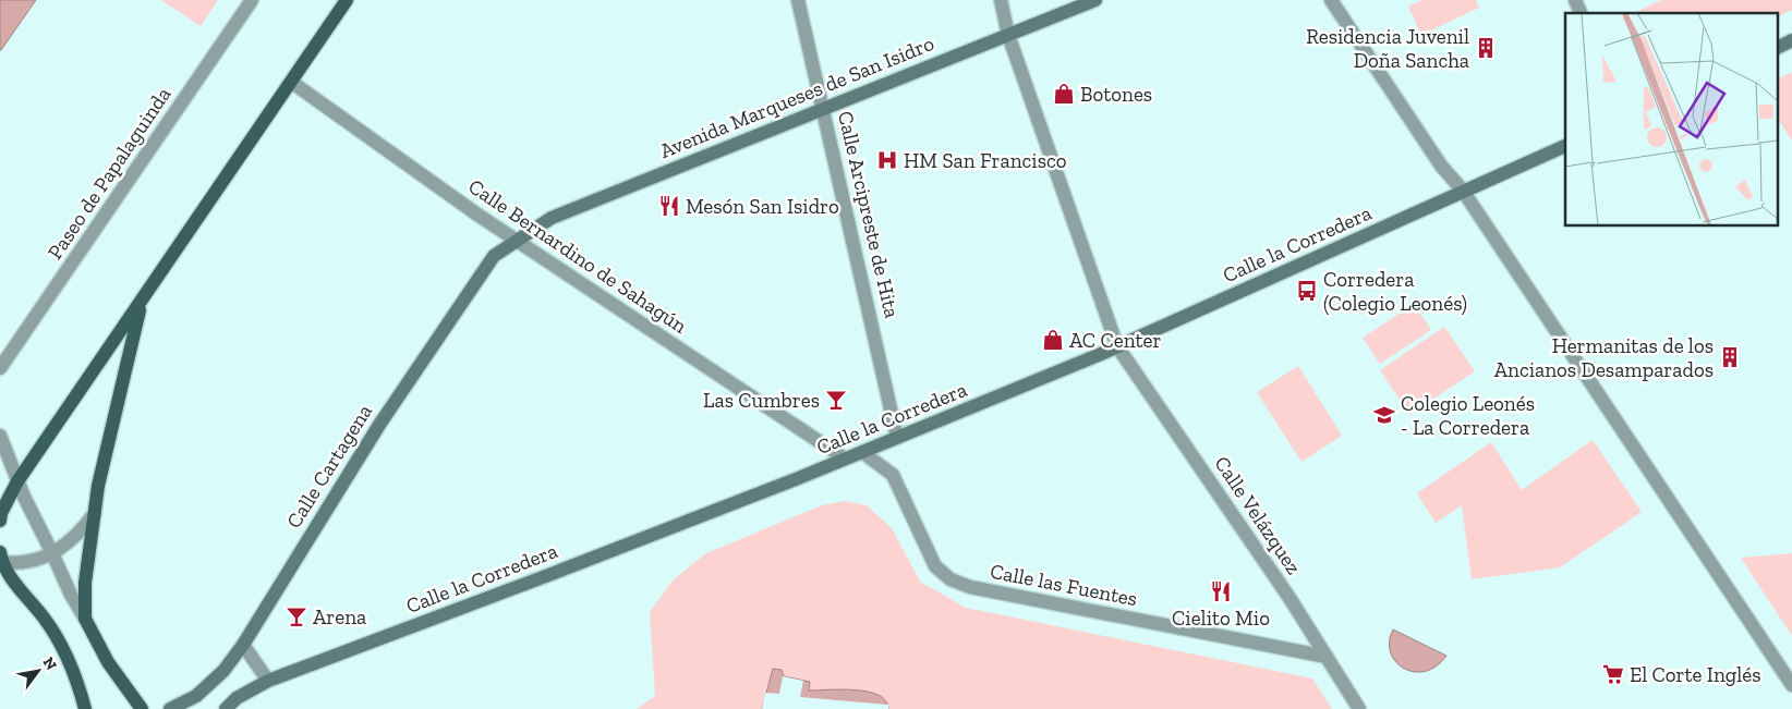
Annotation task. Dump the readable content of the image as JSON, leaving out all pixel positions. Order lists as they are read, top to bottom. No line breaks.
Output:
{"streets":{"main road":["Avenida Marqueses de San Isidro","Calle la Corredera","Calle Cartagena"],"street":["Paseo de Papalaguinda","Calle Arcipreste de Hita","Calle Bernardino de Sahagún","Calle Velázquez","Calle las Fuentes"]},"crossings":[["Avenida Marqueses de San Isidro","Calle Arcipreste de Hita"],["Avenida Marqueses de San Isidro","Calle Bernardino de Sahagún"],["Avenida Marqueses de San Isidro","Calle Cartagena"],["Avenida Marqueses de San Isidro","Calle Velázquez"],["Calle Arcipreste de Hita","Calle la Corredera"],["Calle la Corredera","Calle Bernardino de Sahagún"],["Calle la Corredera","Calle Velázquez"],["Calle la Corredera","Calle las Fuentes"],["Calle Bernardino de Sahagún","Calle Cartagena"],["Calle Velázquez","Calle las Fuentes"]],"places":{"building":["Residencia Juvenil Doña Sancha","Hermanitas de los Ancianos Desamparados"],"shop":["Botones","AC Center"],"hospital":["HM San Francisco"],"restaurant":["Mesón San Isidro","Cielito Mio"],"bus stop":["Corredera (Colegio Leonés)"],"bar":["Las Cumbres","Arena"],"school or university":["Colegio Leonés - La Corredera"],"supermarket":["El Corte Inglés"]},"north":"top right"}
